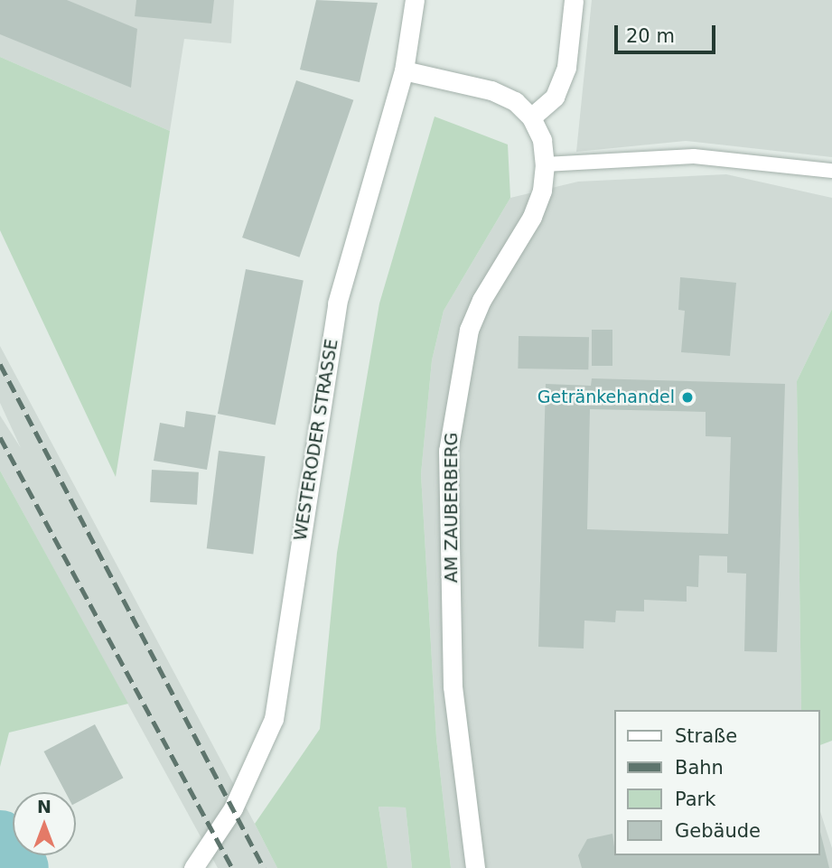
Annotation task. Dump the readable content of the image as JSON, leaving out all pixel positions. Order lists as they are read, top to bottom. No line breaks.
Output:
{"streets":{"street":["WESTERODER STRASSE","AM ZAUBERBERG"]},"crossings":[["WESTERODER STRASSE","AM ZAUBERBERG"]],"places":["Getränkehandel"],"legend":["Straße","Bahn","Park","Gebäude"],"scale_bar":"20 m","north":"top"}
